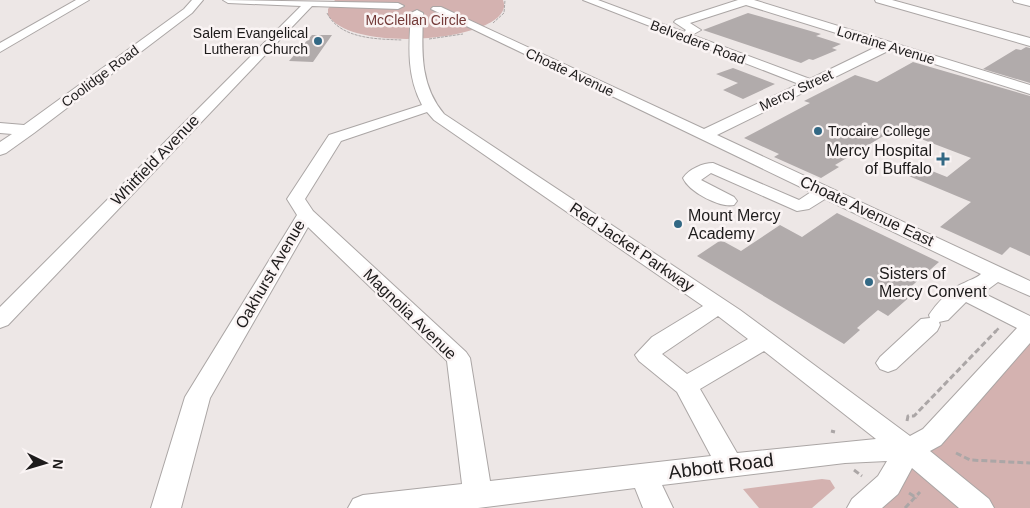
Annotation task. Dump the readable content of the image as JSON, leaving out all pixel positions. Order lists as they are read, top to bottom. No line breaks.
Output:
{"streets":{"street":["Belvedere Road","Lorraine Avenue","Choate Avenue","Coolidge Road","Mercy Street","Whitfield Avenue","Choate Avenue East","Red Jacket Parkway","Oakhurst Avenue","Magnolia Avenue","Abbott Road"]},"crossings":[["Belvedere Road","Mercy Street"],["Lorraine Avenue","Mercy Street"],["Choate Avenue","Mercy Street"],["Choate Avenue","Choate Avenue East"],["Mercy Street","Choate Avenue East"],["Red Jacket Parkway","Oakhurst Avenue"],["Red Jacket Parkway","Abbott Road"],["Oakhurst Avenue","Magnolia Avenue"],["Magnolia Avenue","Abbott Road"]],"parks":["McClellan Circle"],"places":{"other":["Salem Evangelical Lutheran Church","Trocaire College","Mount Mercy Academy","Sisters of Mercy Convent"],"health":["Mercy Hospital of Buffalo"]},"north":"right"}
